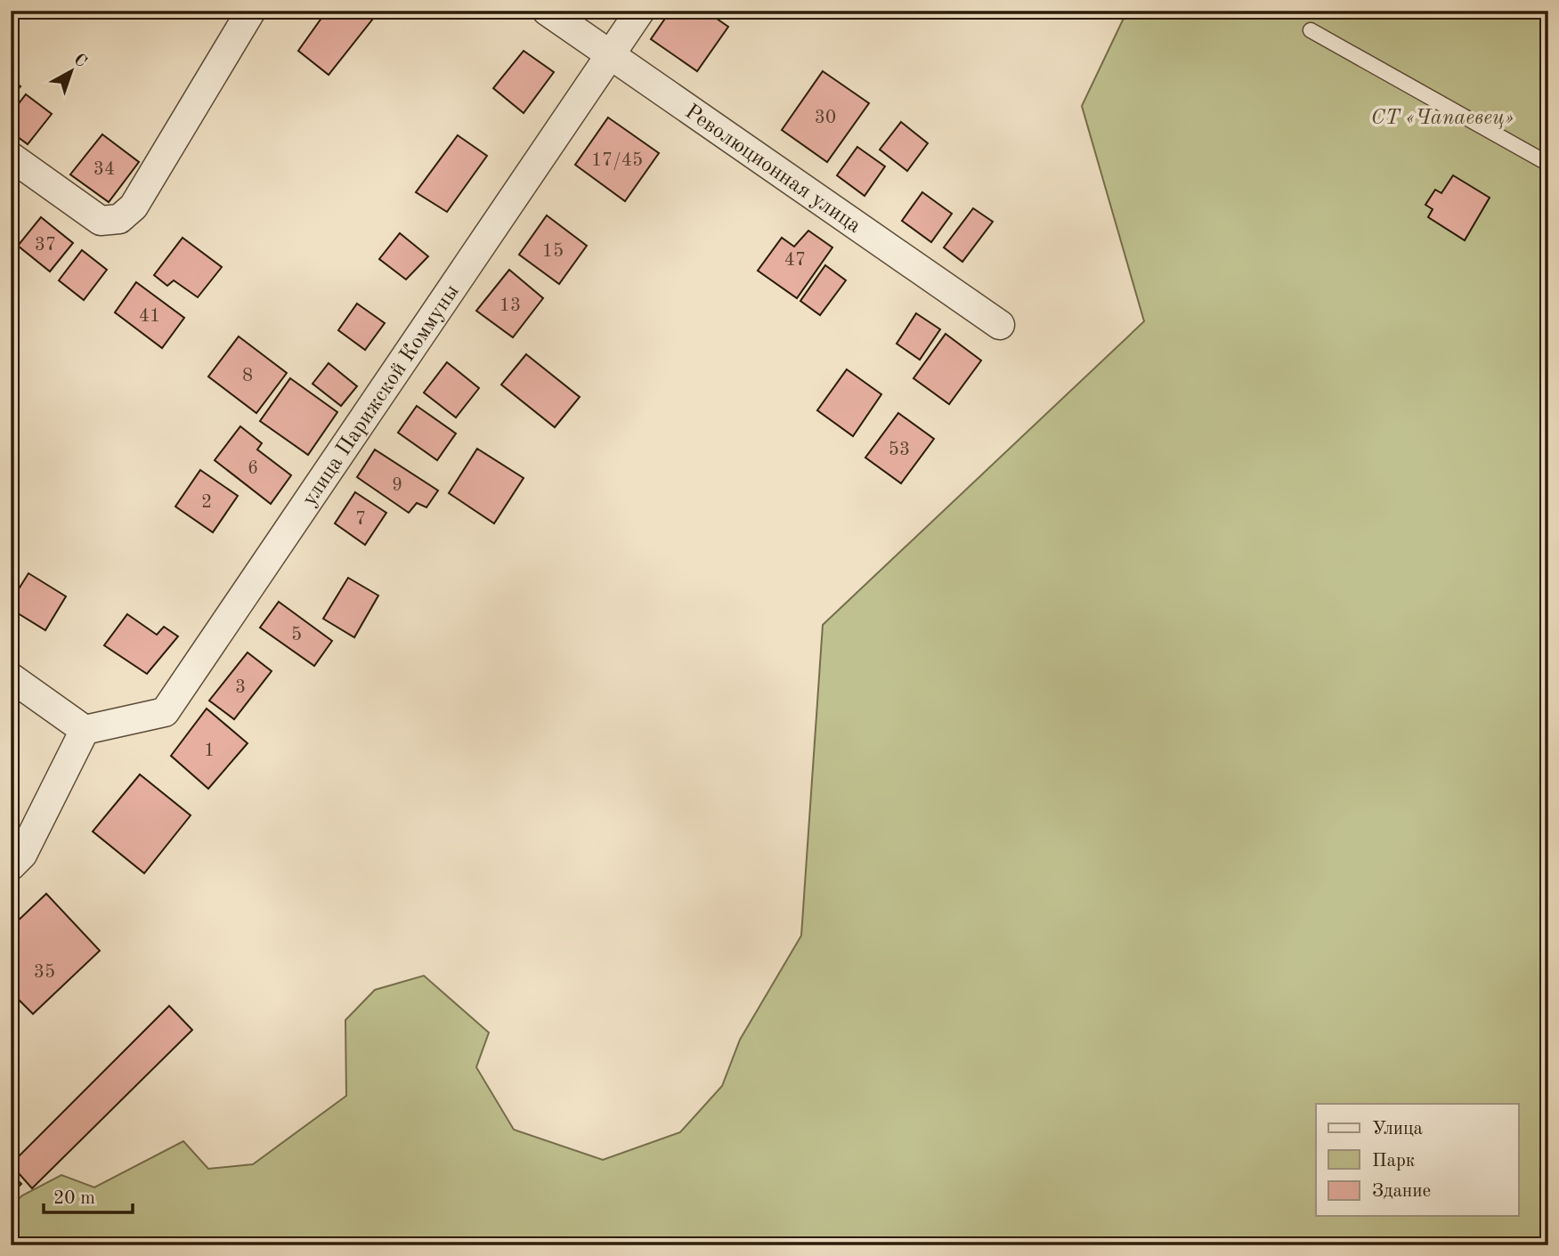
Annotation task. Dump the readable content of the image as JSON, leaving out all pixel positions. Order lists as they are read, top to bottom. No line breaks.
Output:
{"streets":{"street":["Революционная улица","улица Парижской Коммуны"]},"crossings":[["Революционная улица","улица Парижской Коммуны"]],"parks":["СТ «Чапаевец»"],"house_numbers":["30","17/45","34","37","15","47","13","41","8","53","6","9","2","7","5","3","1","35"],"legend":["Улица","Парк","Здание"],"scale_bar":"20 m","north":"top right"}
